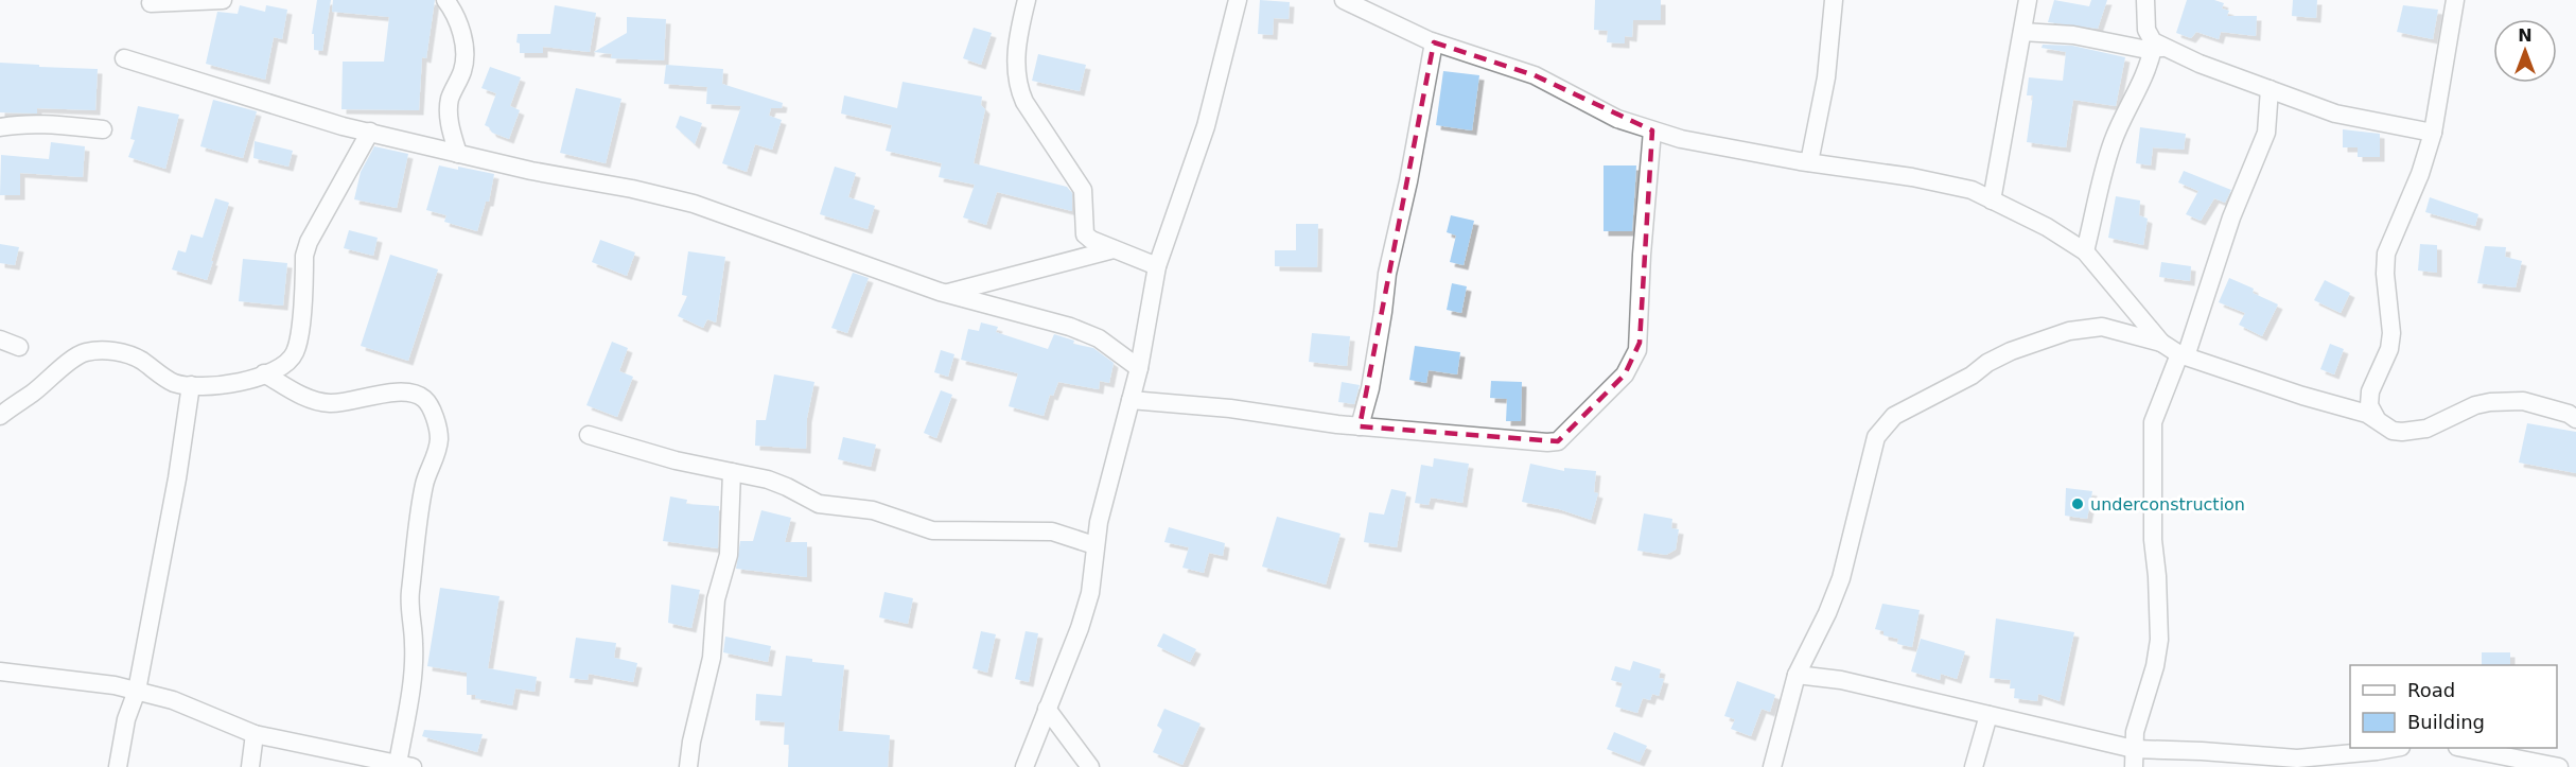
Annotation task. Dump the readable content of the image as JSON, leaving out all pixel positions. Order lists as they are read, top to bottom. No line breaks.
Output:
{"places":["underconstruction"],"legend":["Road","Building"],"north":"top"}
